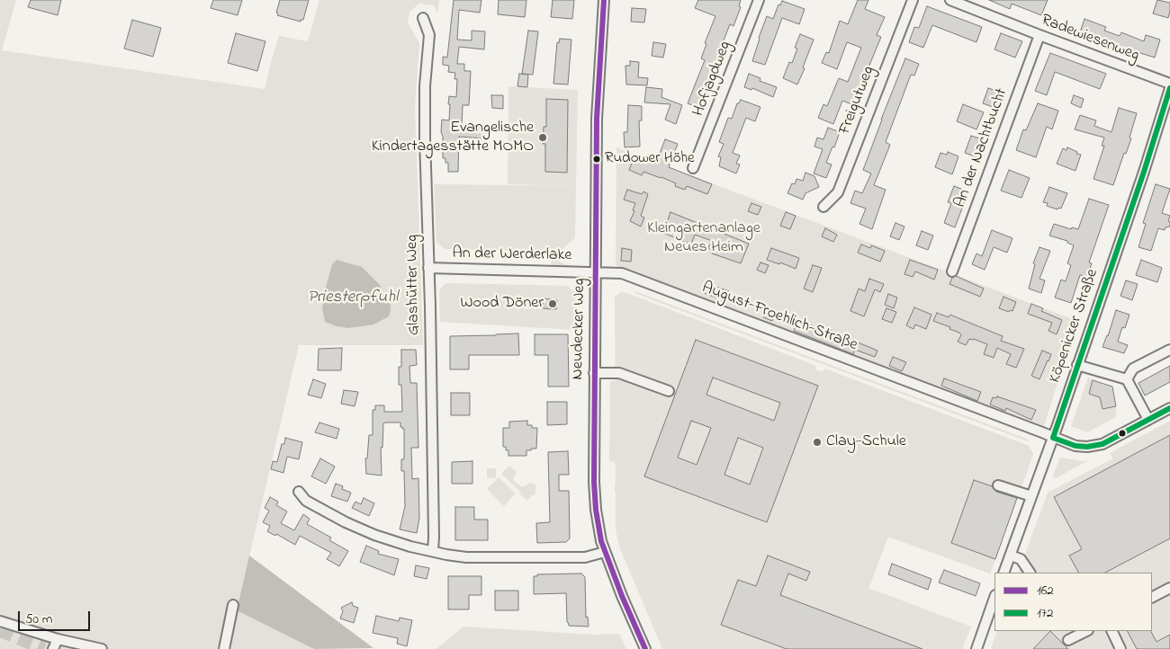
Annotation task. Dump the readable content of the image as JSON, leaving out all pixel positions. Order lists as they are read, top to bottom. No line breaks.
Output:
{"streets":{"street":["Radewiesenweg","Hofjagdweg","Freigutweg","An der Nachtbucht","An der Werderlake","Glashütter Weg","August-Froehlich-Straße","Köpenicker Straße","Neudecker Weg"]},"crossings":[["Radewiesenweg","An der Nachtbucht"],["An der Werderlake","Glashütter Weg"],["An der Werderlake","August-Froehlich-Straße"],["An der Werderlake","Neudecker Weg"],["August-Froehlich-Straße","Köpenicker Straße"],["August-Froehlich-Straße","Neudecker Weg"]],"water":["Priesterpfuhl"],"parks":["Kleingartenanlage Neues Heim"],"places":["Evangelische Kindertagesstätte MOMO","Rudower Höhe","Wood Döner","Clay-Schule"],"lines":["transit line 162","transit line 172"],"legend":["162","172"],"scale_bar":"50 m"}
